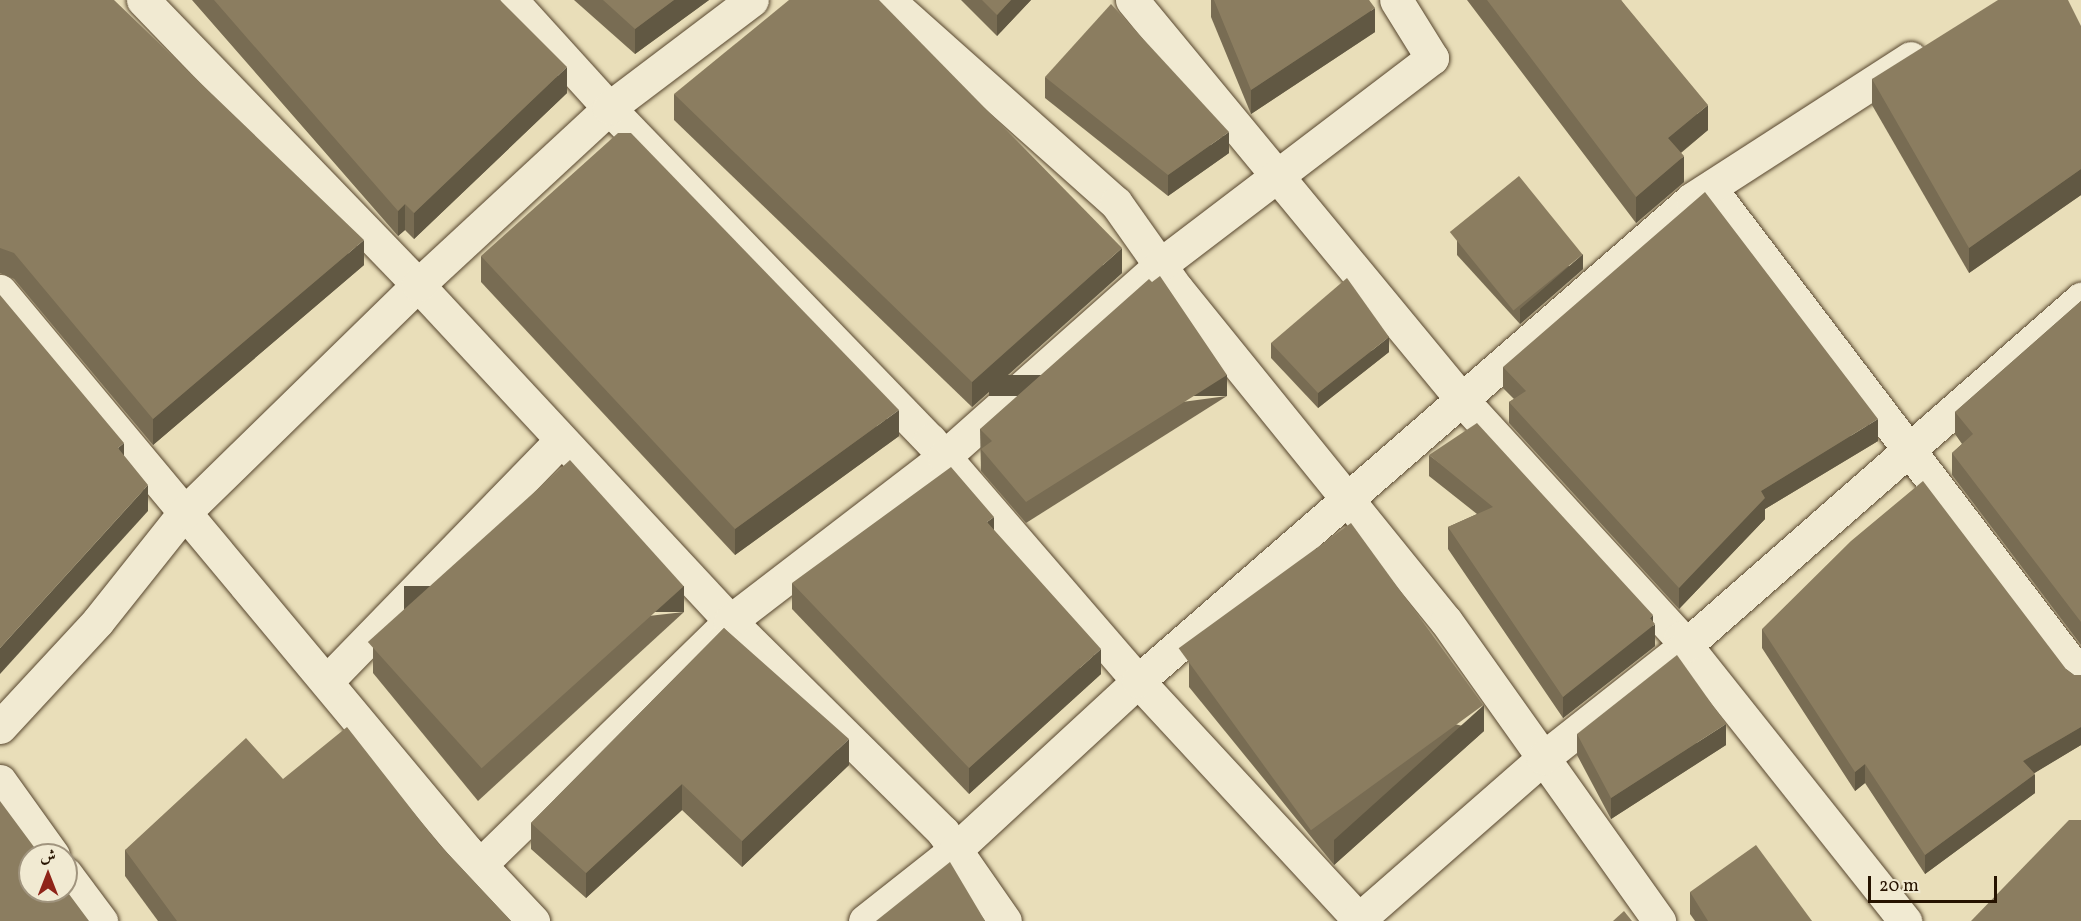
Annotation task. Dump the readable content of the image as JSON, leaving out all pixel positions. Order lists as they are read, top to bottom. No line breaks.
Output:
{"scale_bar":"20 m","north":"top"}
